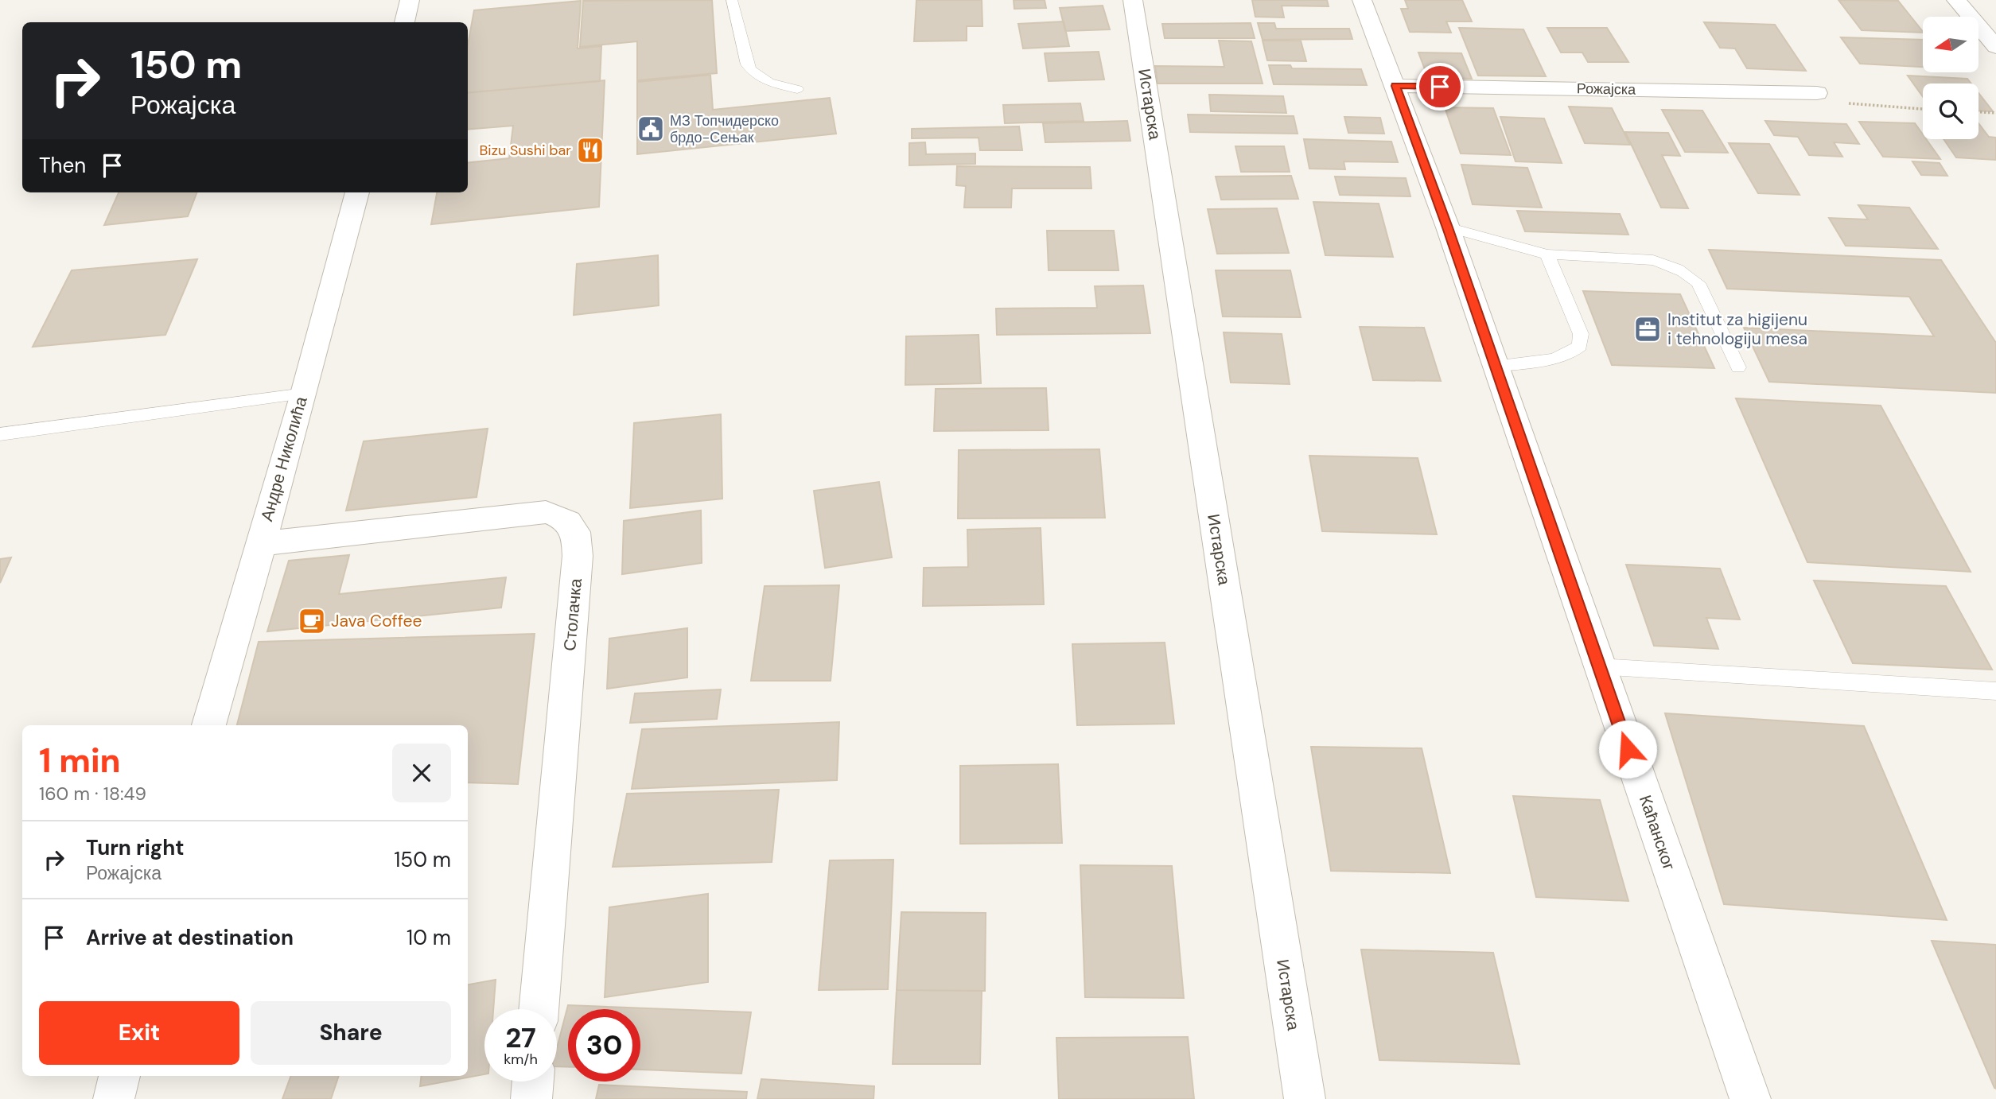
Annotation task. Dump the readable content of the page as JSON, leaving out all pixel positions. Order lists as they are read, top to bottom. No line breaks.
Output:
{"streets":{"street":["Рожајска","Истарска","Андре Николића","Столачка","Каћанског"]},"crossings":[["Рожајска","Каћанског"],["Андре Николића","Столачка"]],"places":{"public building":["МЗ Топчидерско брдо-Сењак"],"restaurant":["Bizu Sushi bar"],"office":["Institut za higijenu i tehnologiju mesa"],"cafe":["Java Coffee"]},"north":"left","page":{"turn":["150 m","Рожајска"],"then":"Then","heading":["1 min","160 m · 18:49"],"list":[{"name":"Turn right","note":"Рожајска","value":"150 m"},{"name":"Arrive at destination","value":"10 m"}],"buttons":["Exit","Share"],"speed":"27 km/h","limit":"30"}}
